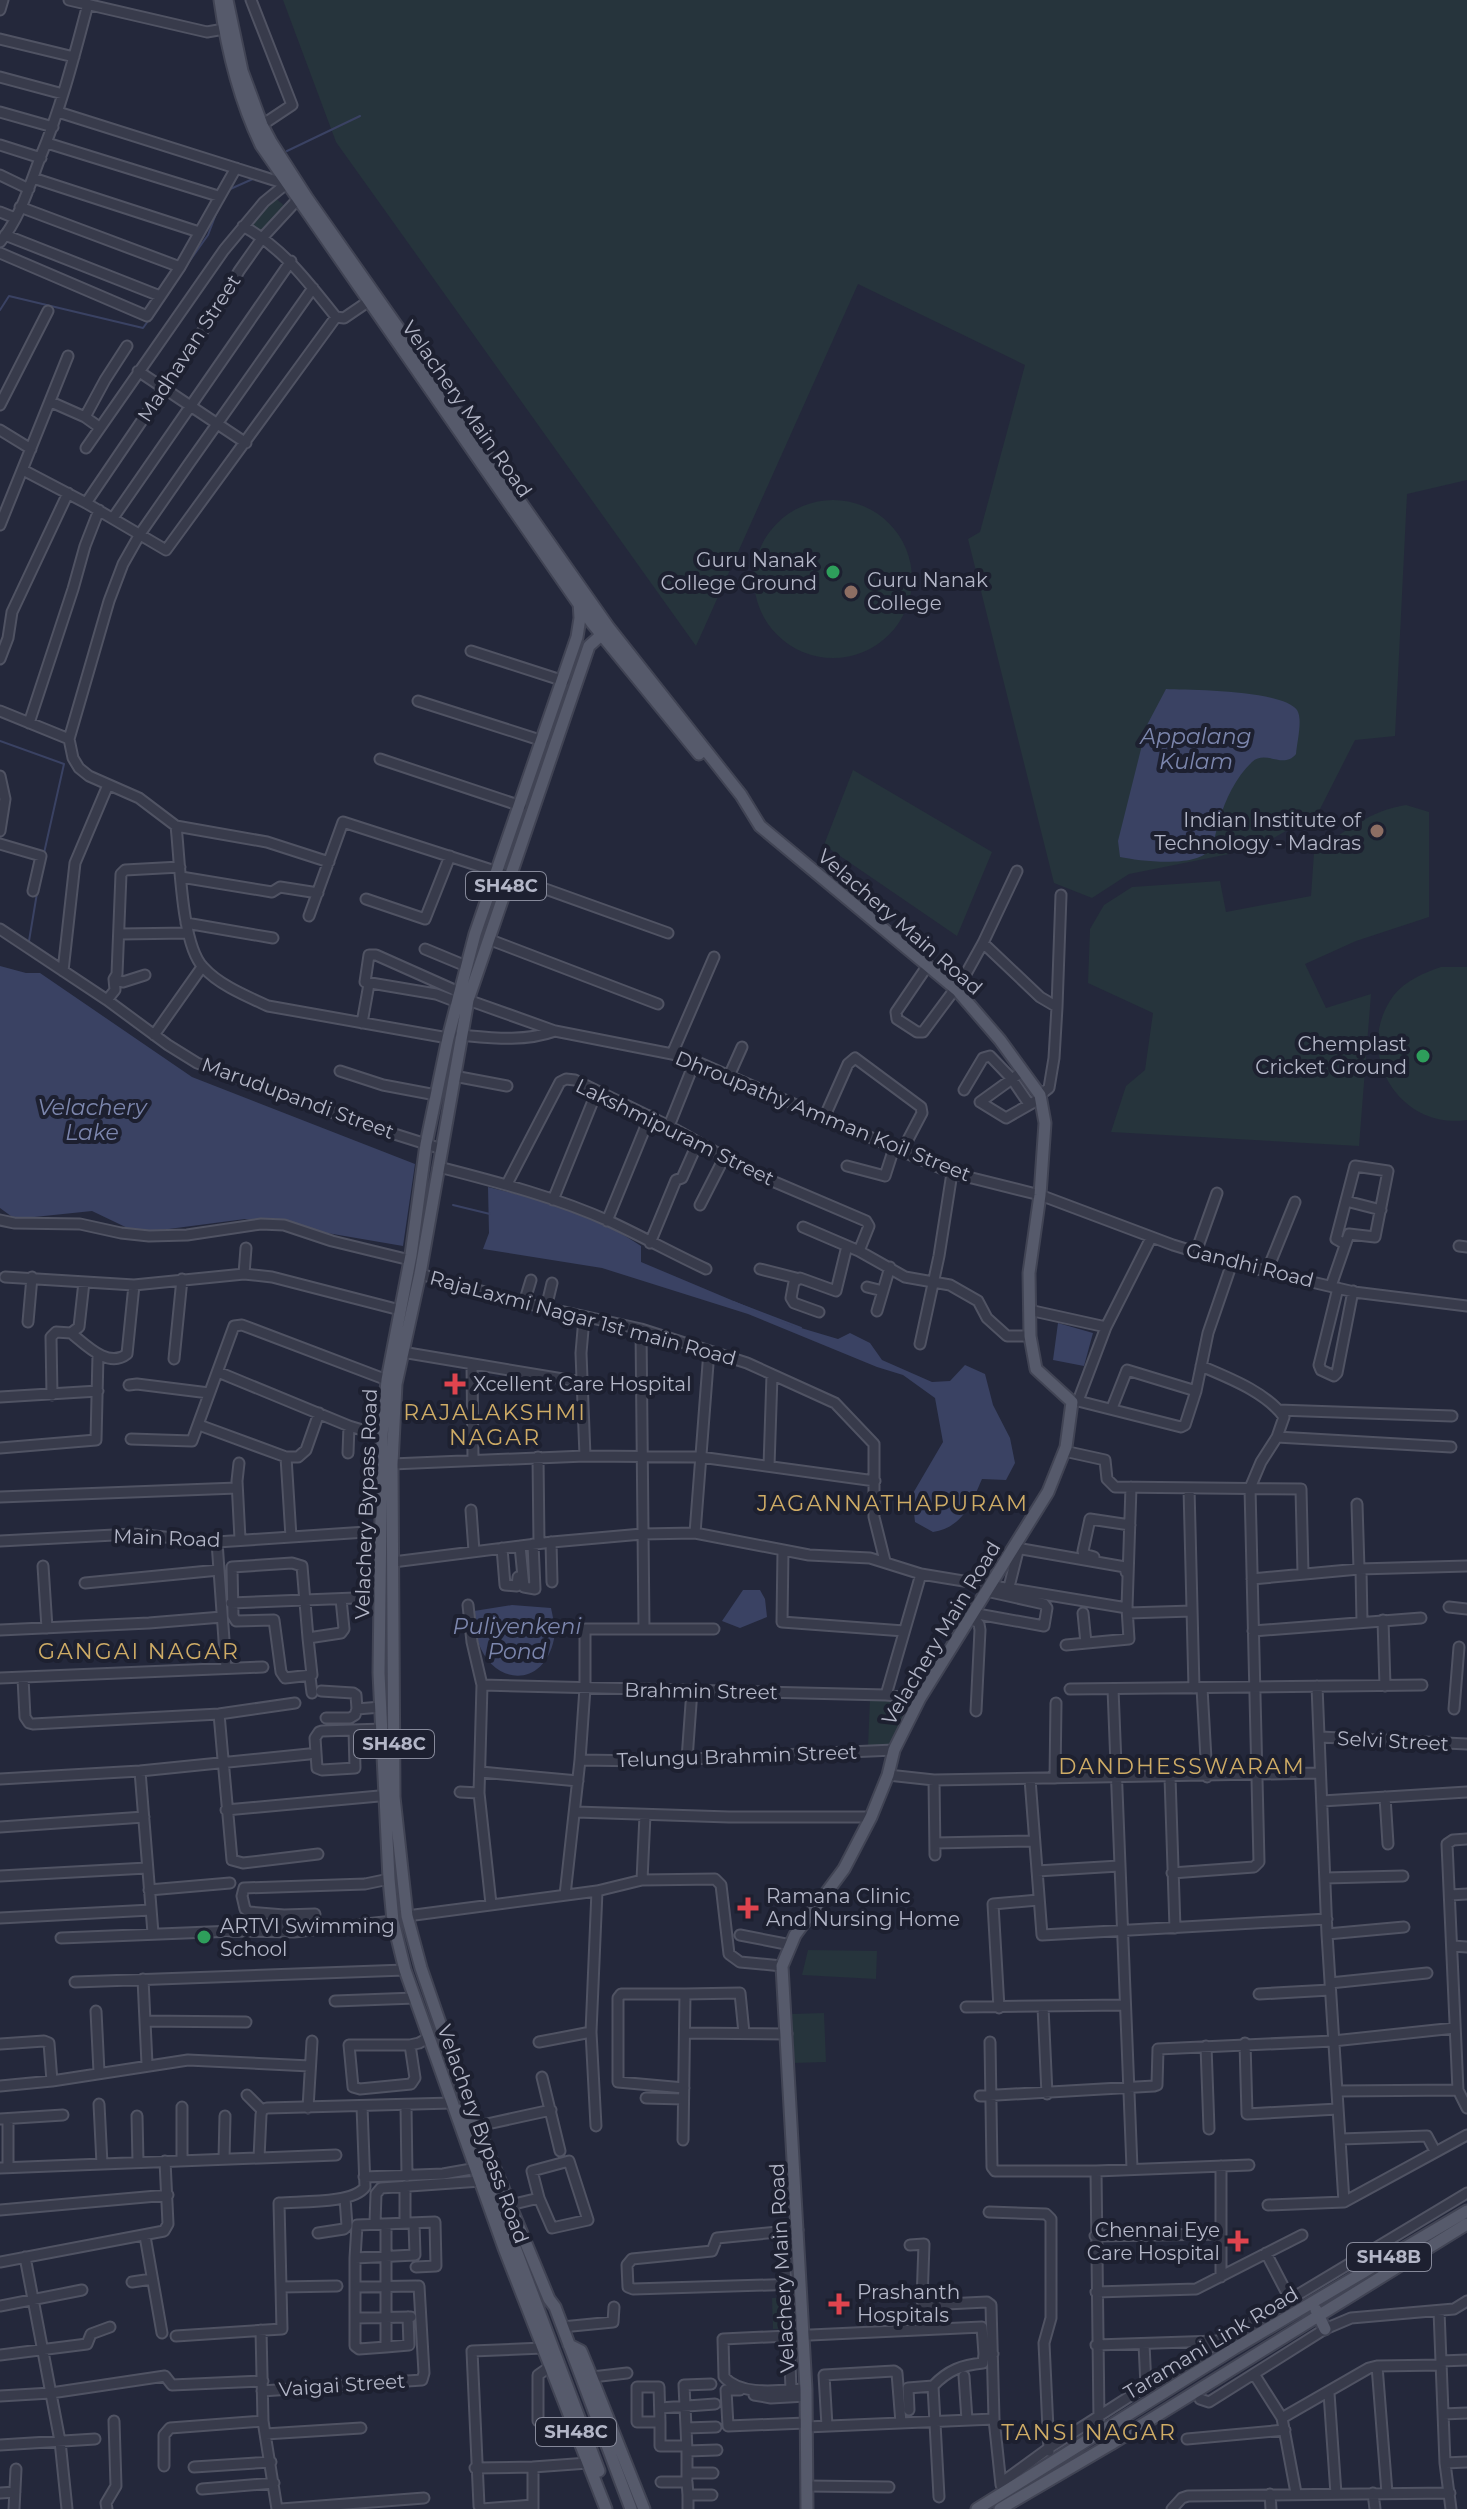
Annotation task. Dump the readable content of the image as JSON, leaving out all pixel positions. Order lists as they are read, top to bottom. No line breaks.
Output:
{"streets":{"main road":["Velachery Main Road","SH48C","Velachery Bypass Road","SH48B","Taramani Link Road"],"street":["Madhavan Street","Marudupandi Street","Dhroupathy Amman Koil Street","Lakshmipuram Street","Gandhi Road","RajaLaxmi Nagar 1st main Road","Main Road","Brahmin Street","Selvi Street","Telungu Brahmin Street","Vaigai Street"]},"crossings":[["Madhavan Street","Velachery Main Road"],["Velachery Main Road","Velachery Bypass Road"],["Velachery Main Road","Brahmin Street"],["Velachery Main Road","Telungu Brahmin Street"],["SH48C","Velachery Bypass Road"],["Marudupandi Street","Velachery Bypass Road"],["Dhroupathy Amman Koil Street","Gandhi Road"],["Dhroupathy Amman Koil Street","Velachery Bypass Road"],["RajaLaxmi Nagar 1st main Road","Velachery Bypass Road"],["Velachery Bypass Road","Main Road"]],"districts":["RAJALAKSHMI NAGAR","JAGANNATHAPURAM","GANGAI NAGAR","DANDHESSWARAM","TANSI NAGAR"],"water":["Appalang Kulam","Velachery Lake","Puliyenkeni Pond"],"places":{"other":["Guru Nanak College Ground","Guru Nanak College","Indian Institute of Technology - Madras","Chemplast Cricket Ground","ARTVI Swimming School"],"health":["Xcellent Care Hospital","Ramana Clinic And Nursing Home","Chennai Eye Care Hospital","Prashanth Hospitals"]}}
